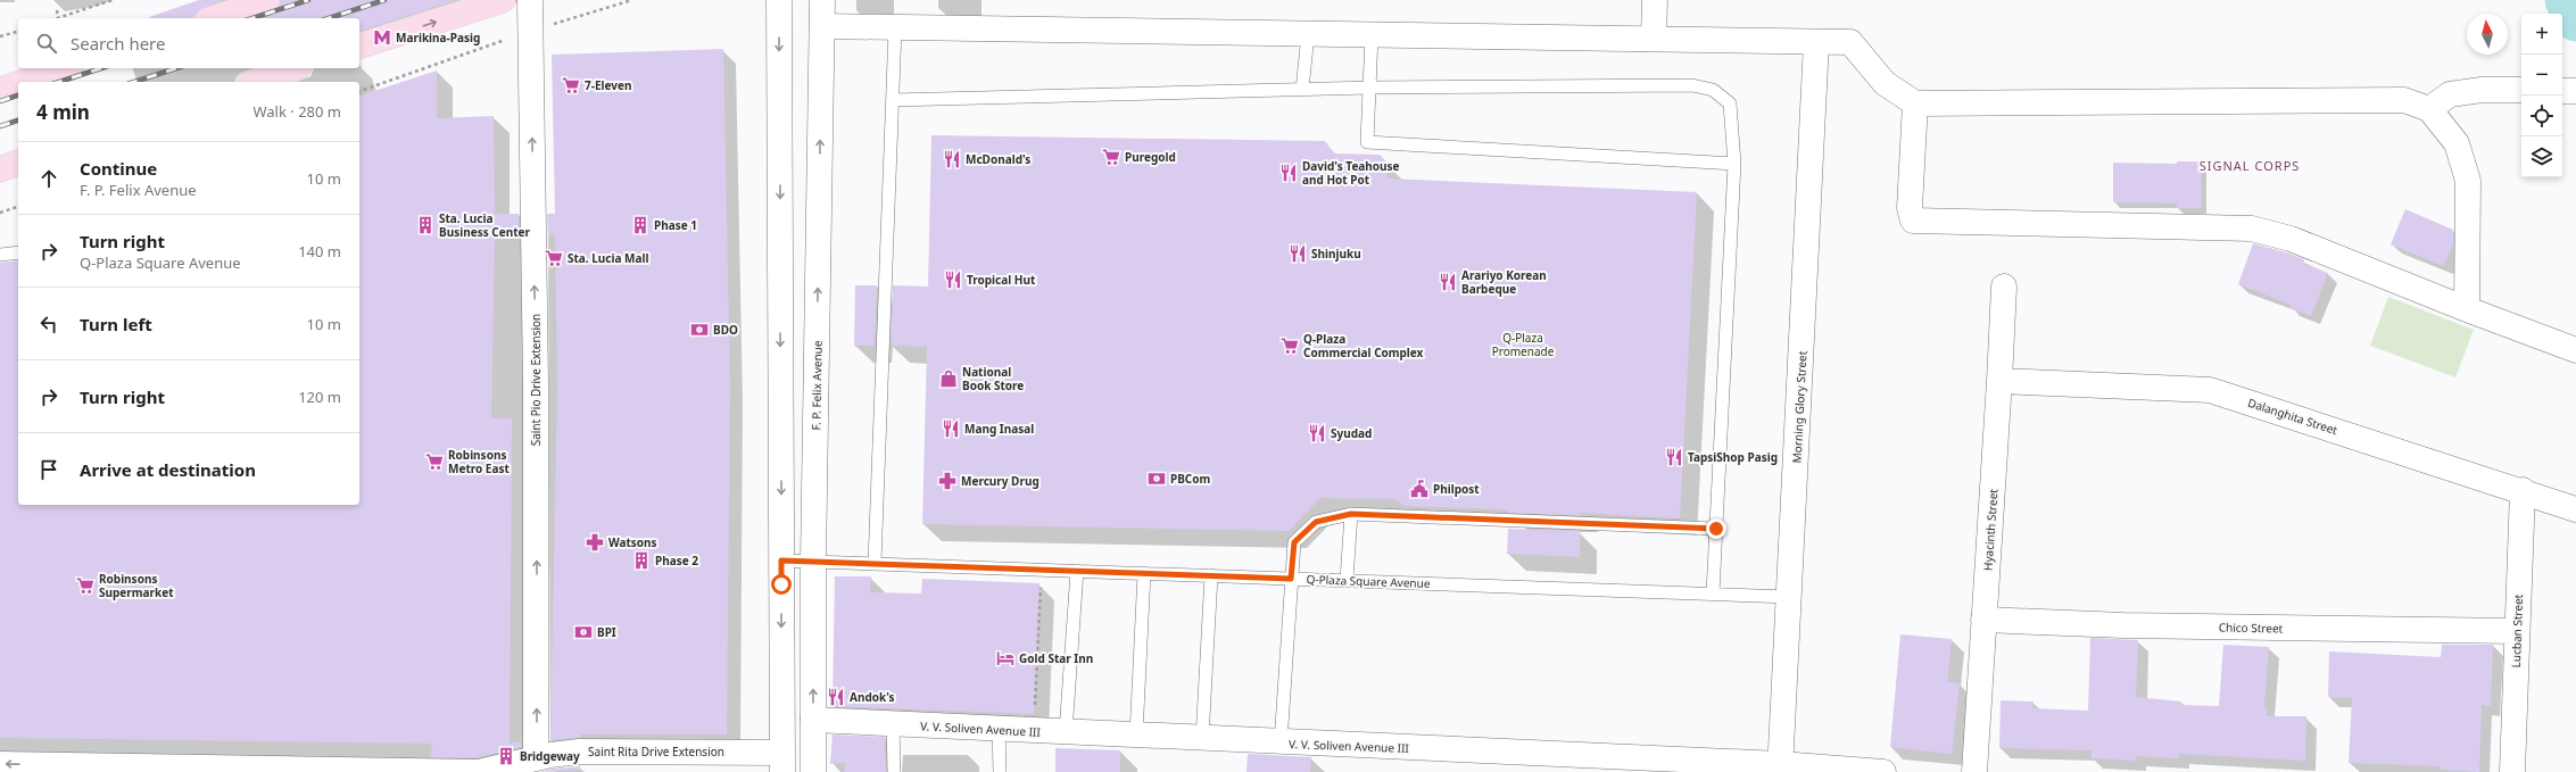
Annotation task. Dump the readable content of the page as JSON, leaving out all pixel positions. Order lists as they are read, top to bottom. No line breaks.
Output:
{"streets":{"street":["Saint Pio Drive Extension","F. P. Felix Avenue","Morning Glory Street","Dalanghita Street","Hyacinth Street","Chico Street","Lucban Street","V. V. Soliven Avenue III","Saint Rita Drive Extension"],"lane":["Q-Plaza Square Avenue"]},"crossings":[["Saint Pio Drive Extension","Saint Rita Drive Extension"],["F. P. Felix Avenue","Q-Plaza Square Avenue"],["F. P. Felix Avenue","V. V. Soliven Avenue III"],["Morning Glory Street","Q-Plaza Square Avenue"],["Morning Glory Street","V. V. Soliven Avenue III"],["Dalanghita Street","Hyacinth Street"],["Dalanghita Street","Lucban Street"],["Hyacinth Street","Chico Street"],["Chico Street","Lucban Street"]],"one_way":["Saint Pio Drive Extension","Saint Rita Drive Extension"],"districts":["SIGNAL CORPS"],"parks":["Q-Plaza Promenade"],"places":{"metro station":["Marikina-Pasig"],"supermarket":["7-Eleven","Puregold","Sta. Lucia Mall","Q-Plaza Commercial Complex","Robinsons Metro East","Robinsons Supermarket"],"restaurant":["McDonald's","David's Teahouse and Hot Pot","Shinjuku","Tropical Hut","Arariyo Korean Barbeque","Mang Inasal","Syudad","TapsiShop Pasig","Andok's"],"building":["Sta. Lucia Business Center","Phase 1","Phase 2","Bridgeway"],"bank":["BDO","PBCom","BPI"],"shop":["National Book Store"],"pharmacy":["Mercury Drug","Watsons"],"public building":["Philpost"],"hotel":["Gold Star Inn"]},"north":"top","page":{"map_buttons":["+","−"],"search":"Search here","heading":["4 min","Walk · 280 m"],"list":[["Continue","F. P. Felix Avenue","10 m"],["Turn right","Q-Plaza Square Avenue","140 m"],["Turn left","10 m"],["Turn right","120 m"],"Arrive at destination"]}}
